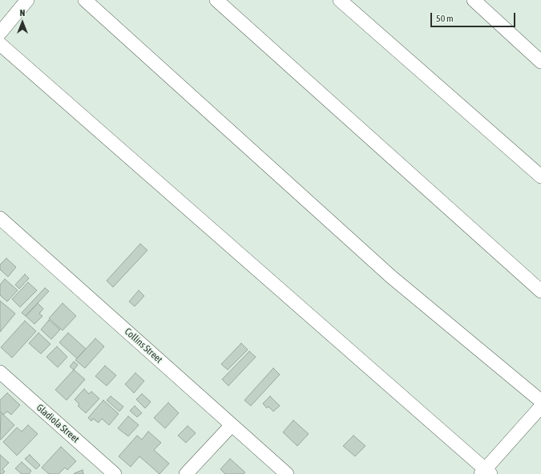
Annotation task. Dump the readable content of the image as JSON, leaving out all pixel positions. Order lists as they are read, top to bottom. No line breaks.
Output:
{"streets":{"street":["Collins Street","Gladiola Street"]},"scale_bar":"50 m","north":"top"}
